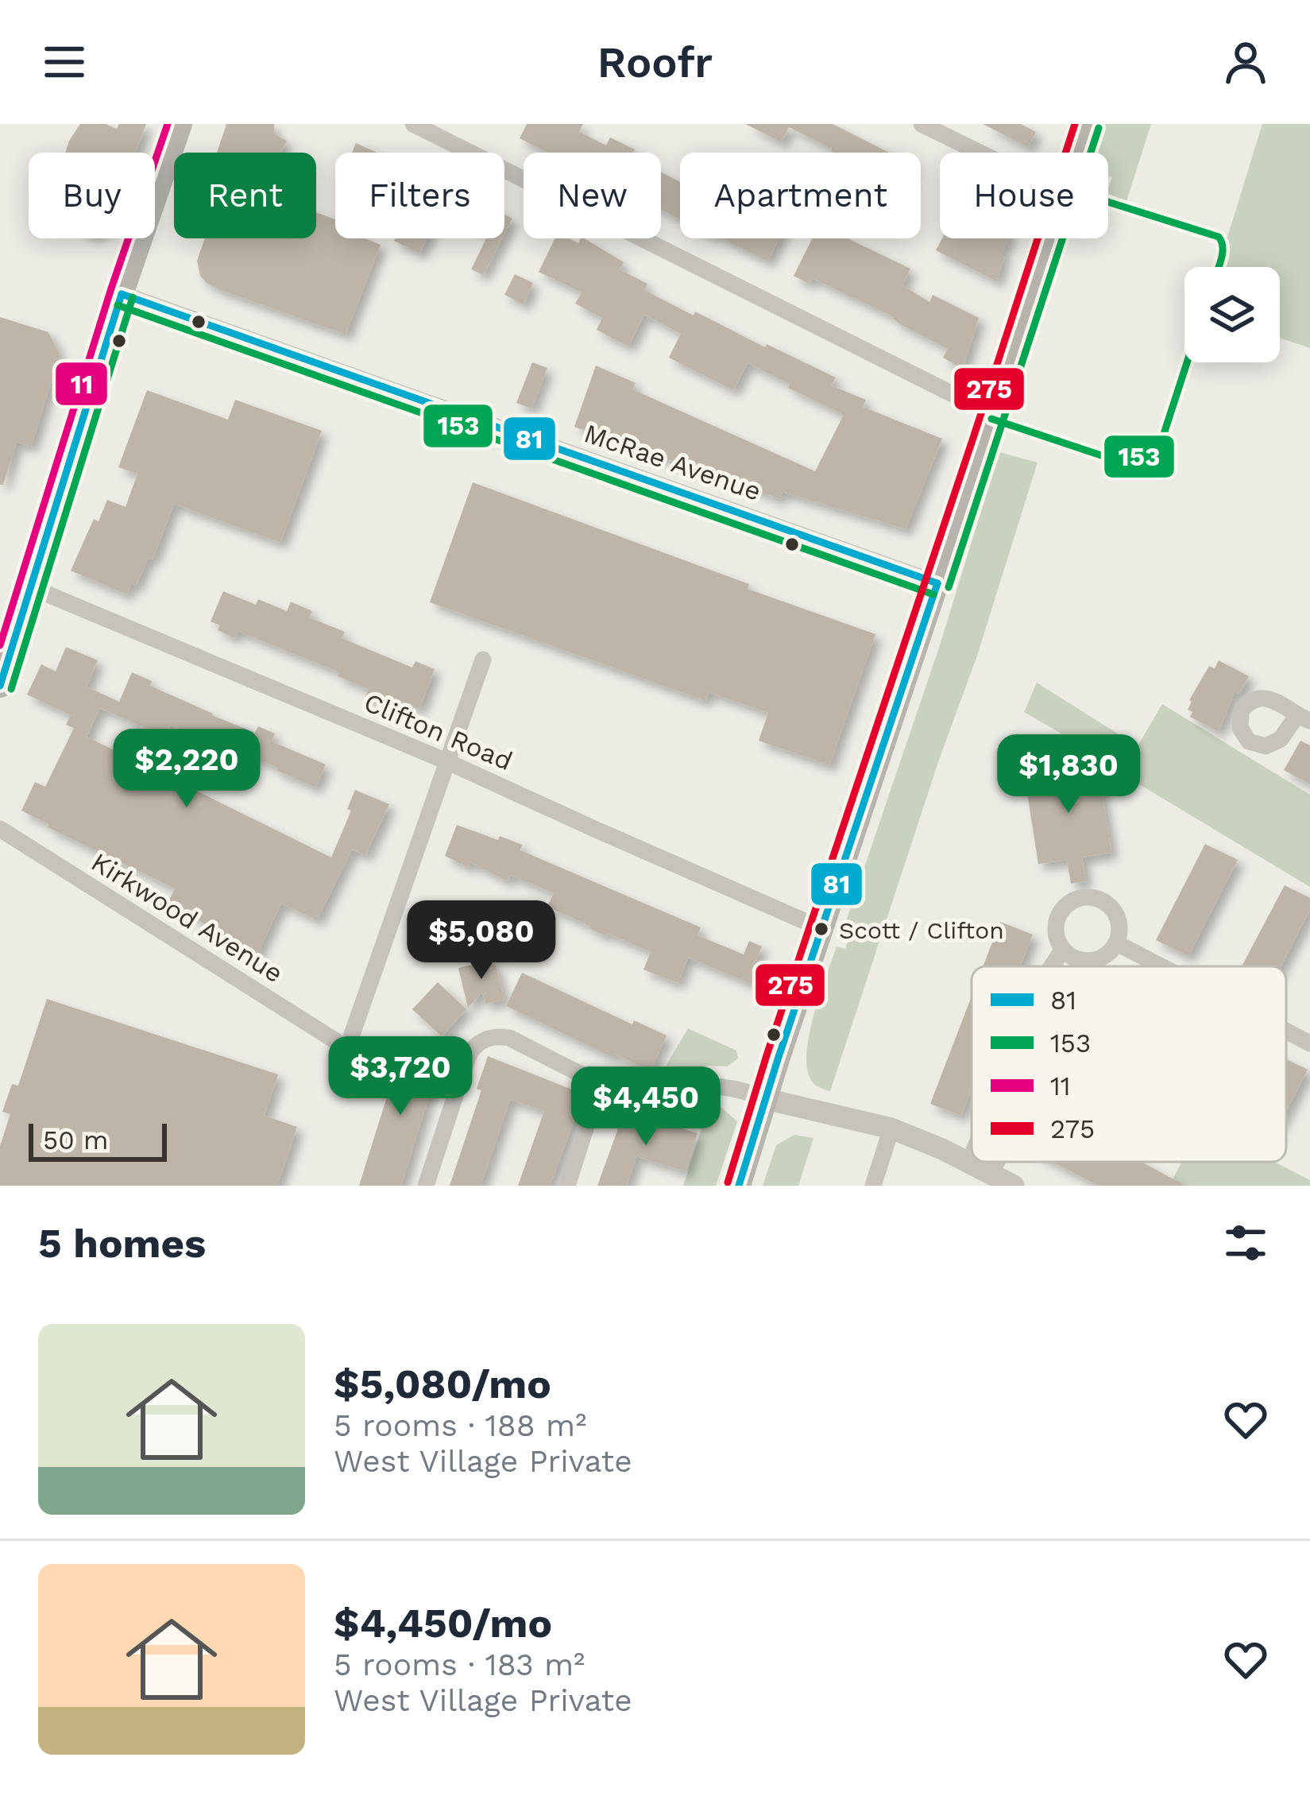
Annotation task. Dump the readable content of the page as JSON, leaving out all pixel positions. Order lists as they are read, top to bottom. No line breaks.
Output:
{"streets":{"street":["McRae Avenue","Clifton Road","Kirkwood Avenue"]},"crossings":[["Clifton Road","Kirkwood Avenue"]],"places":["Scott / Clifton"],"lines":["transit line 11","transit line 275","transit line 153","transit line 81"],"legend":["81","153","11","275"],"scale_bar":"50 m","page":{"header":"Roofr","chip":["Buy","Rent","Filters","New","Apartment","House"],"price":["$2,220","$1,830","$5,080","$3,720","$4,450"],"scale":"50 m","heading":"5 homes","list":[{"name":"$5,080/mo","note":"5 rooms · 188 m² · West Village Private"},{"name":"$4,450/mo","note":"5 rooms · 183 m² · West Village Private"}]}}
